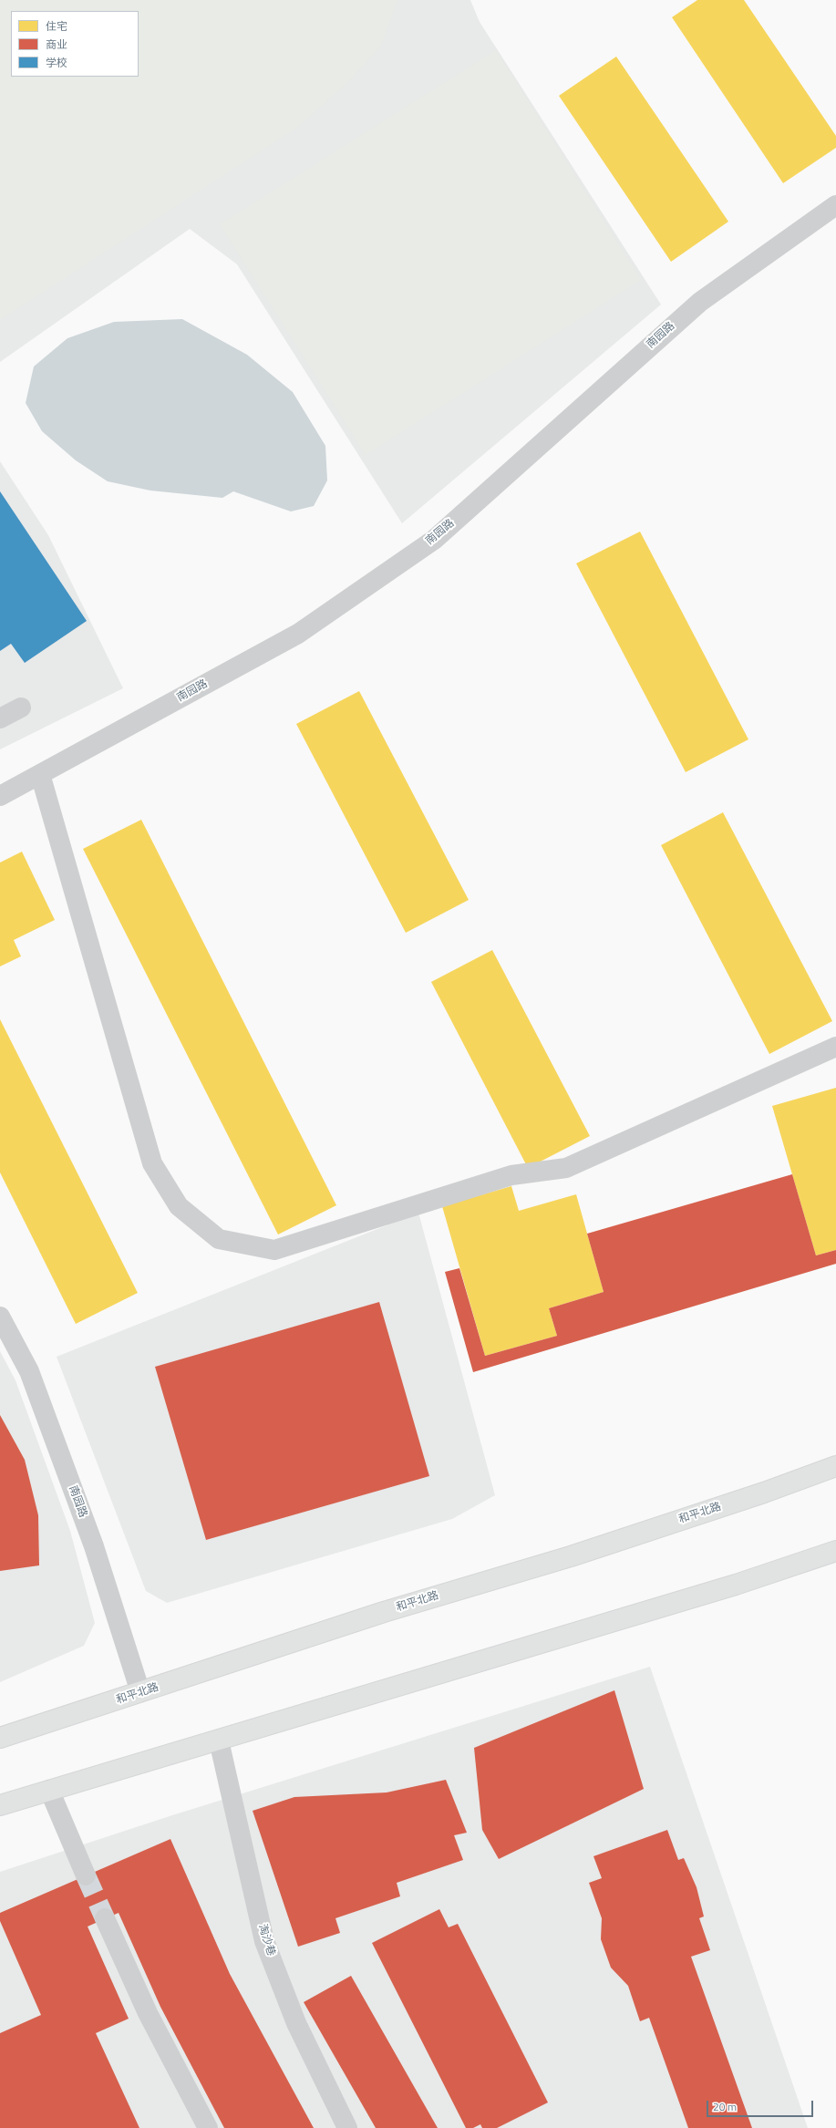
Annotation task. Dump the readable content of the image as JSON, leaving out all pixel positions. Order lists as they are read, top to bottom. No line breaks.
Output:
{"streets":{"main road":["和平北路"],"street":["南园路","淘沙巷"]},"crossings":[["南园路","和平北路"]],"legend":["住宅","商业","学校"],"scale_bar":"20 m"}
